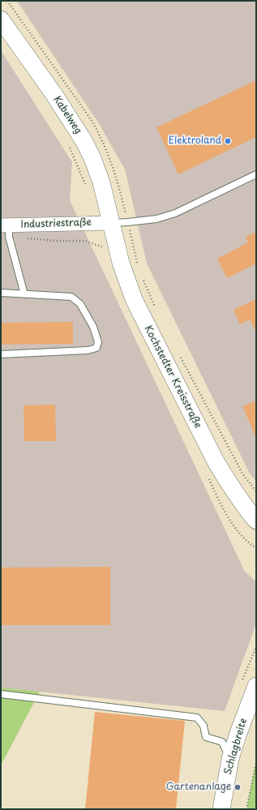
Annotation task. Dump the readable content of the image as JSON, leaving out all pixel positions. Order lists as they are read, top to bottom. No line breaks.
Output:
{"streets":{"street":["Kabelweg","Industriestraße","Kochstedter Kreisstraße","Schlagbreite"]},"crossings":[["Kabelweg","Industriestraße"],["Kabelweg","Kochstedter Kreisstraße"],["Industriestraße","Kochstedter Kreisstraße"]],"places":["Elektroland","Gartenanlage"]}
